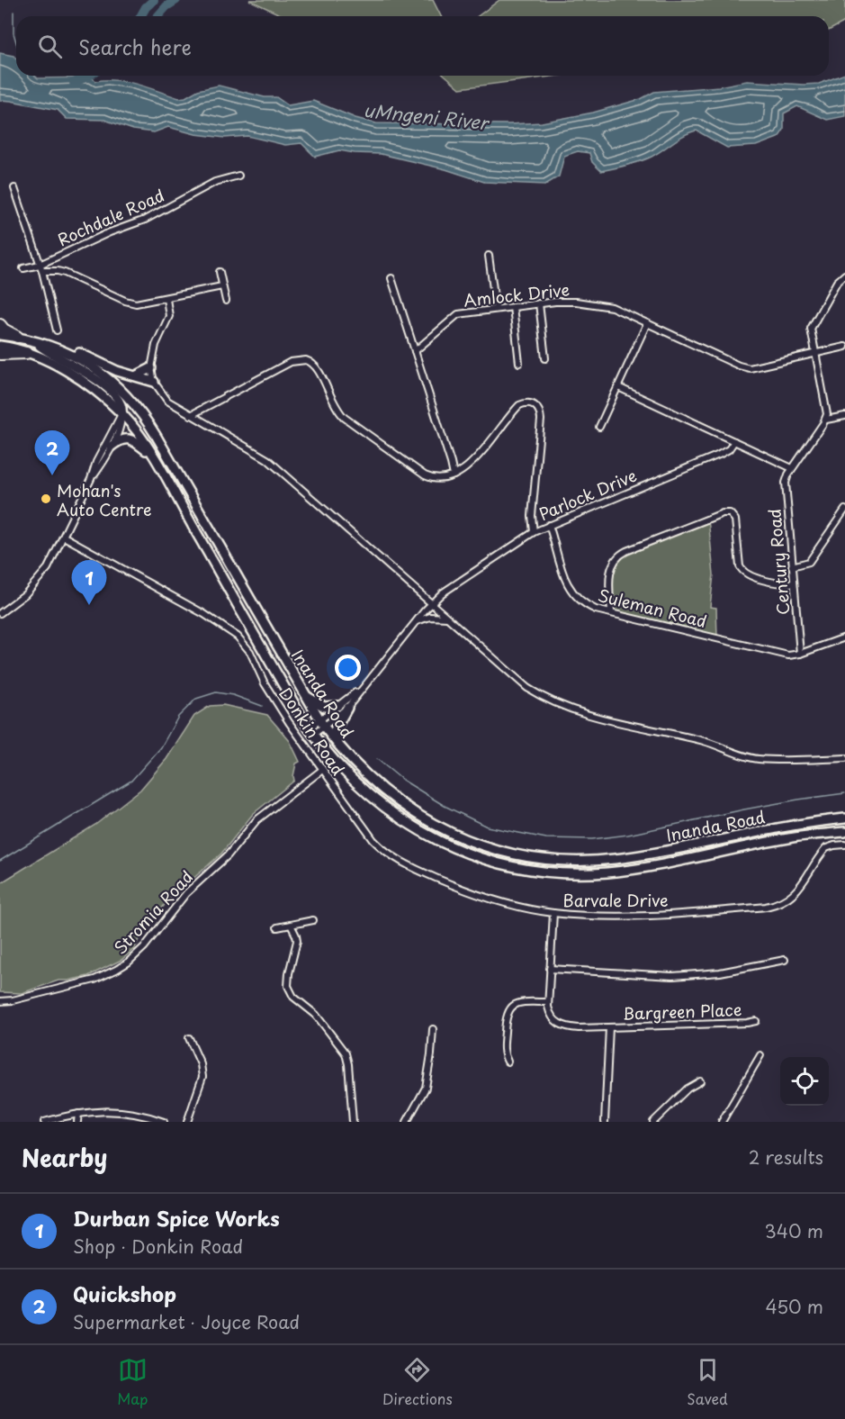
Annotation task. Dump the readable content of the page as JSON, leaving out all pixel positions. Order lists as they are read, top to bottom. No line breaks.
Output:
{"streets":{"main road":["Inanda Road"],"street":["Rochdale Road","Amlock Drive","Parlock Drive","Century Road","Suleman Road","Donkin Road","Barvale Drive","Stromia Road","Bargreen Place"]},"crossings":[["Parlock Drive","Suleman Road"],["Parlock Drive","Inanda Road"],["Century Road","Suleman Road"],["Donkin Road","Barvale Drive"],["Donkin Road","Stromia Road"]],"water":["uMngeni River"],"places":["Mohan's Auto Centre"],"page":{"search":"Search here","pins":["2","1"],"heading":["Nearby","2 results"],"list":[{"mark":"1","name":"Durban Spice Works","note":"Shop · Donkin Road","value":"340 m"},{"mark":"2","name":"Quickshop","note":"Supermarket · Joyce Road","value":"450 m"}],"nav":["Map","Directions","Saved"]}}
